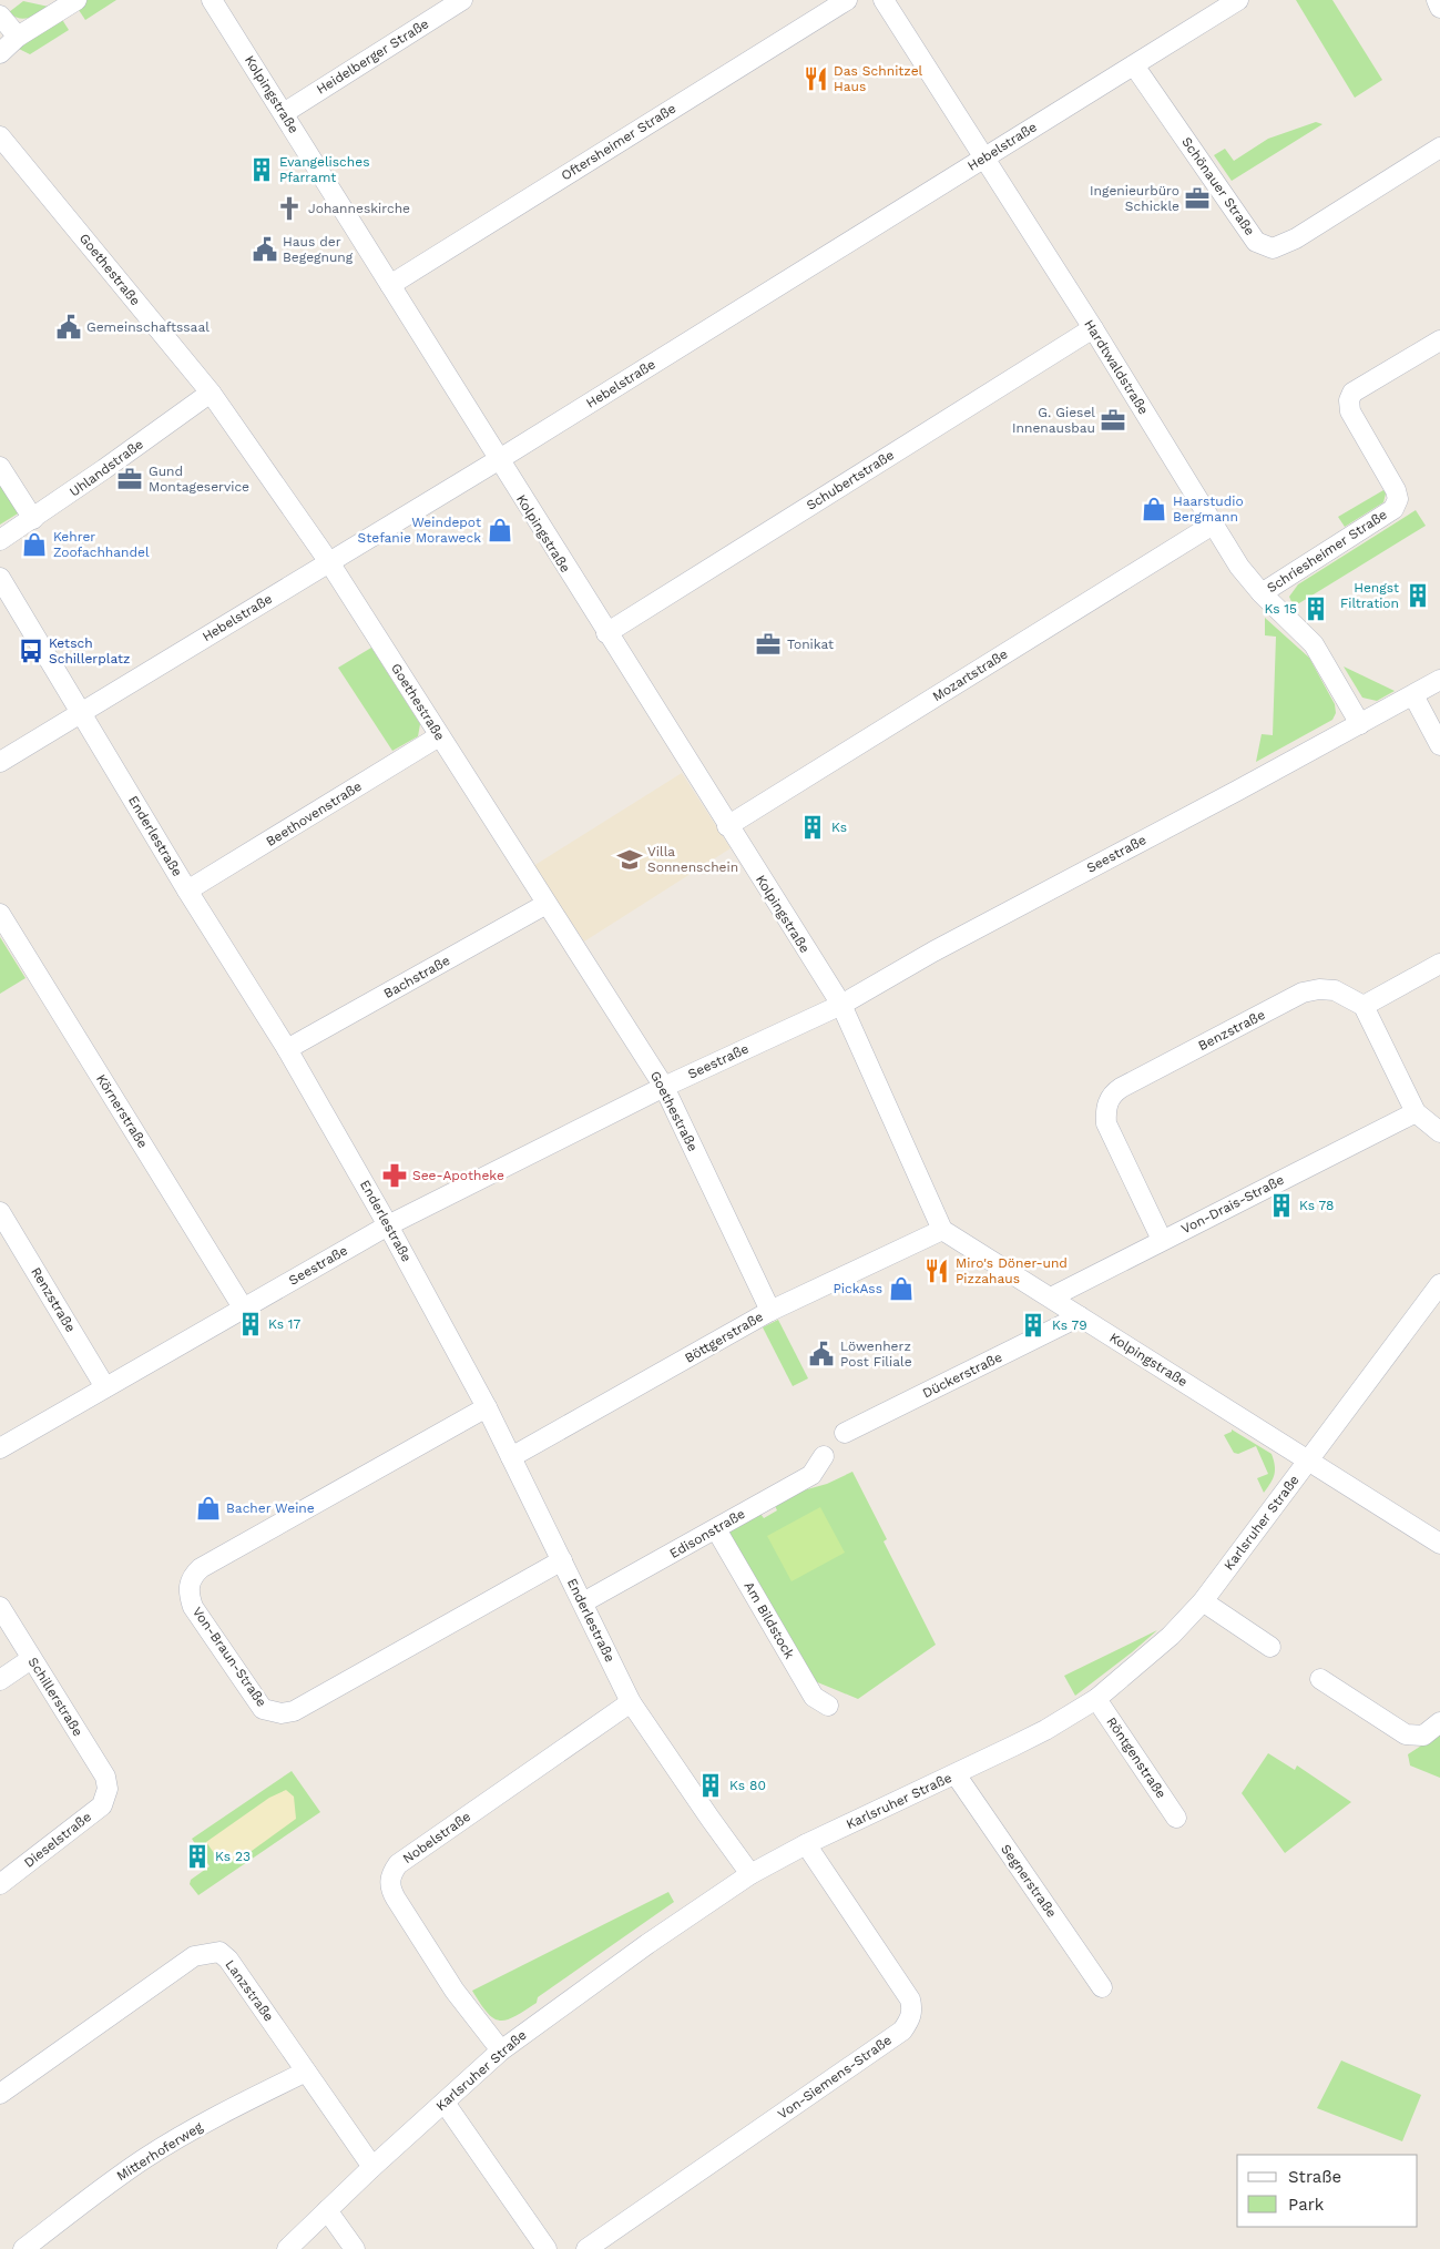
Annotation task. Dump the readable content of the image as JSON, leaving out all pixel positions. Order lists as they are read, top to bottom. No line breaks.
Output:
{"streets":{"street":["Heidelberger Straße","Kolpingstraße","Oftersheimer Straße","Hebelstraße","Schönauer Straße","Goethestraße","Hardtwaldstraße","Uhlandstraße","Schubertstraße","Schriesheimer Straße","Mozartstraße","Beethovenstraße","Enderlestraße","Seestraße","Bachstraße","Benzstraße","Körnerstraße","Von-Drais-Straße","Renzstraße","Böttgerstraße","Dückerstraße","Karlsruher Straße","Edisonstraße","Am Bildstock","Von-Braun-Straße","Schillerstraße","Röntgenstraße","Nobelstraße","Dieselstraße","Segnerstraße","Lanzstraße","Von-Siemens-Straße","Mitterhoferweg"]},"crossings":[["Heidelberger Straße","Kolpingstraße"],["Kolpingstraße","Oftersheimer Straße"],["Kolpingstraße","Hebelstraße"],["Kolpingstraße","Schubertstraße"],["Kolpingstraße","Mozartstraße"],["Kolpingstraße","Seestraße"],["Kolpingstraße","Von-Drais-Straße"],["Kolpingstraße","Böttgerstraße"],["Kolpingstraße","Dückerstraße"],["Kolpingstraße","Karlsruher Straße"],["Hebelstraße","Schönauer Straße"],["Hebelstraße","Goethestraße"],["Hebelstraße","Hardtwaldstraße"],["Hebelstraße","Enderlestraße"],["Goethestraße","Uhlandstraße"],["Goethestraße","Beethovenstraße"],["Goethestraße","Seestraße"],["Goethestraße","Bachstraße"],["Goethestraße","Böttgerstraße"],["Hardtwaldstraße","Schubertstraße"],["Hardtwaldstraße","Schriesheimer Straße"],["Hardtwaldstraße","Mozartstraße"],["Hardtwaldstraße","Seestraße"],["Beethovenstraße","Enderlestraße"],["Enderlestraße","Seestraße"],["Enderlestraße","Bachstraße"],["Enderlestraße","Böttgerstraße"],["Enderlestraße","Karlsruher Straße"],["Enderlestraße","Edisonstraße"],["Enderlestraße","Von-Braun-Straße"],["Enderlestraße","Nobelstraße"],["Seestraße","Körnerstraße"],["Seestraße","Renzstraße"],["Benzstraße","Von-Drais-Straße"],["Karlsruher Straße","Röntgenstraße"],["Karlsruher Straße","Nobelstraße"],["Karlsruher Straße","Segnerstraße"],["Karlsruher Straße","Lanzstraße"],["Karlsruher Straße","Von-Siemens-Straße"],["Edisonstraße","Am Bildstock"],["Schillerstraße","Dieselstraße"],["Lanzstraße","Mitterhoferweg"]],"places":{"restaurant":["Das Schnitzel Haus","Miro's Döner-und Pizzahaus"],"building":["Evangelisches Pfarramt","Hengst Filtration","Ks 15","Ks","Ks 78","Ks 17","Ks 79","Ks 80","Ks 23"],"office":["Ingenieurbüro Schickle","G. Giesel Innenausbau","Gund Montageservice","Tonikat"],"church":["Johanneskirche"],"public building":["Haus der Begegnung","Gemeinschaftssaal","Löwenherz Post Filiale"],"shop":["Haarstudio Bergmann","Weindepot Stefanie Moraweck","Kehrer Zoofachhandel","PickAss","Bacher Weine"],"bus stop":["Ketsch Schillerplatz"],"school or university":["Villa Sonnenschein"],"pharmacy":["See-Apotheke"]},"legend":["Straße","Park"]}
